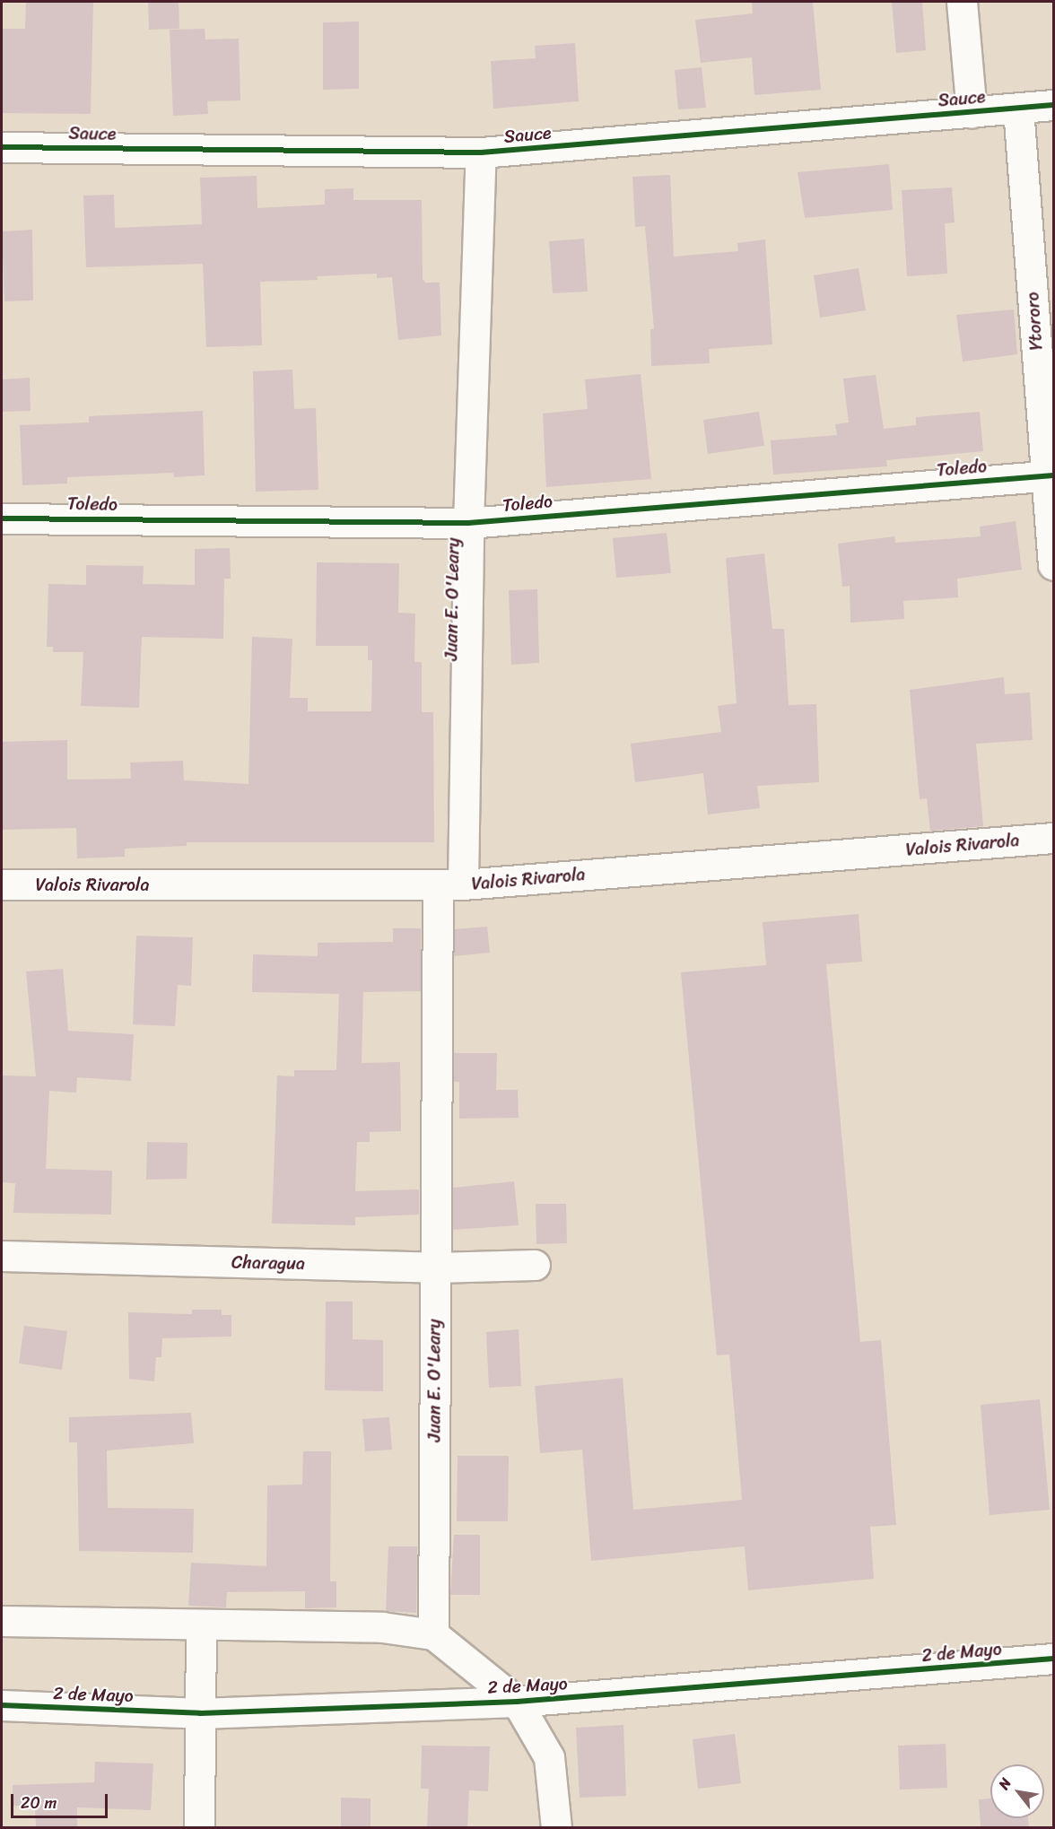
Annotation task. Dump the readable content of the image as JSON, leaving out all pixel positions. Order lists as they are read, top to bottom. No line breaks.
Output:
{"streets":{"street":["Sauce","Ytororo","Toledo","Juan E. O'Leary","Valois Rivarola","Charagua","2 de Mayo"]},"crossings":[["Sauce","Ytororo"],["Sauce","Juan E. O'Leary"],["Ytororo","Toledo"],["Toledo","Juan E. O'Leary"],["Juan E. O'Leary","Valois Rivarola"],["Juan E. O'Leary","Charagua"]],"scale_bar":"20 m","north":"top left"}
